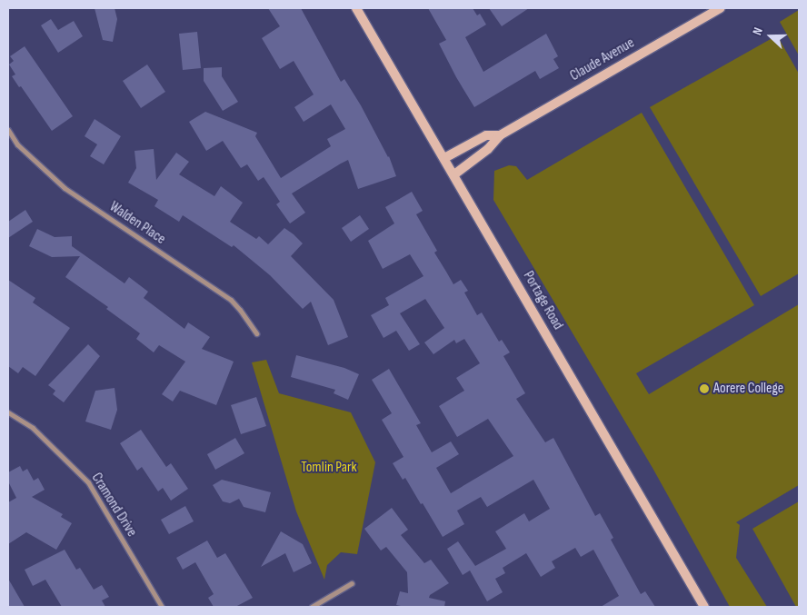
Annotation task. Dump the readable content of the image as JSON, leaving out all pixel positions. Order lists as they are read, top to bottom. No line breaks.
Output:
{"streets":{"main road":["Claude Avenue","Portage Road"],"street":["Walden Place","Cramond Drive"]},"crossings":[["Claude Avenue","Portage Road"]],"parks":["Tomlin Park"],"places":["Aorere College"],"north":"left"}
